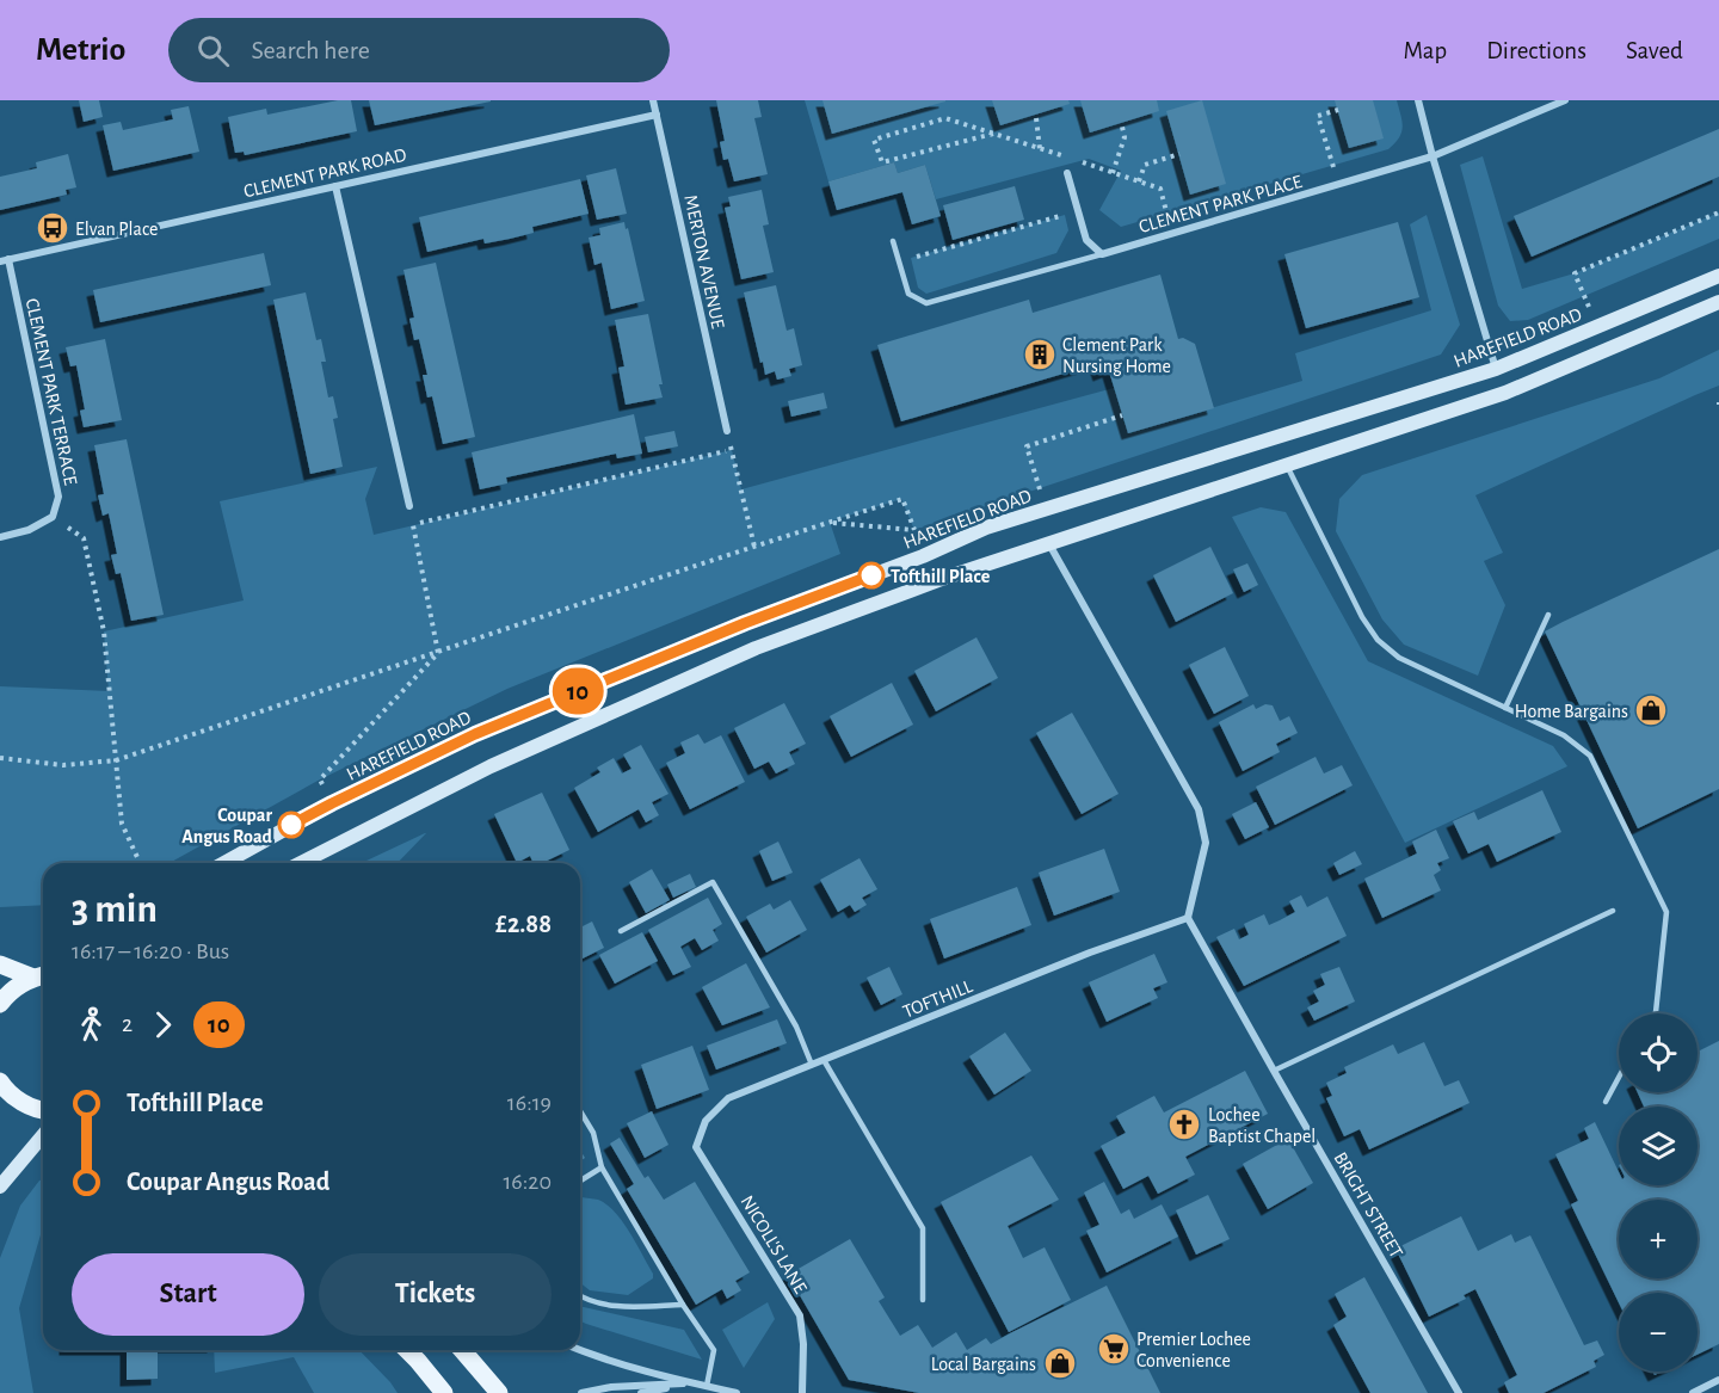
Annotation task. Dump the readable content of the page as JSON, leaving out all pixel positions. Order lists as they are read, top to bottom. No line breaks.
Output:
{"streets":{"street":["CLEMENT PARK ROAD","CLEMENT PARK PLACE","MERTON AVENUE","HAREFIELD ROAD","CLEMENT PARK TERRACE","TOFTHILL","BRIGHT STREET","NICOLL'S LANE"]},"crossings":[["CLEMENT PARK ROAD","MERTON AVENUE"],["CLEMENT PARK ROAD","CLEMENT PARK TERRACE"],["TOFTHILL","BRIGHT STREET"],["TOFTHILL","NICOLL'S LANE"]],"places":{"bus stop":["Elvan Place"],"building":["Clement Park Nursing Home"],"other":["Tofthill Place","Coupar Angus Road"],"shop":["Home Bargains","Local Bargains"],"church":["Lochee Baptist Chapel"],"supermarket":["Premier Lochee Convenience"]},"lines":["bus line 10"],"page":{"header":"Metrio","search":"Search here","nav":["Map","Directions","Saved"],"on_map":"10","heading":["3 min","16:17 – 16:20 · Bus","£2.88"],"legs":["2","10"],"map_buttons":["+","−"],"list":[{"name":"Tofthill Place","value":"16:19"},{"name":"Coupar Angus Road","value":"16:20"}],"buttons":["Start","Tickets"]}}
